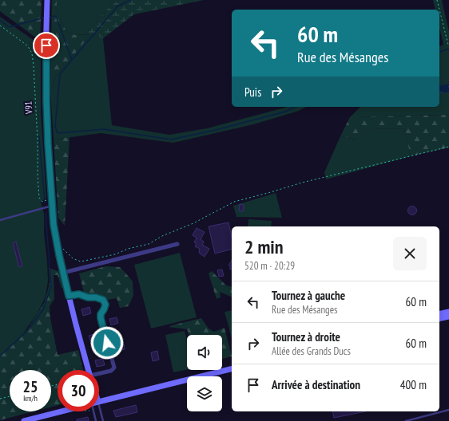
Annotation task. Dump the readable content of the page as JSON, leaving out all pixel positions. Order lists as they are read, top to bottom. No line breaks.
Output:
{"streets":{"path":["V91"]},"page":{"turn":["60 m","Rue des Mésanges"],"then":"Puis","heading":["2 min","520 m · 20:29"],"list":[{"name":"Tournez à gauche","note":"Rue des Mésanges","value":"60 m"},{"name":"Tournez à droite","note":"Allée des Grands Ducs","value":"60 m"},{"name":"Arrivée à destination","value":"400 m"}],"speed":"25 km/h","limit":"30"}}
